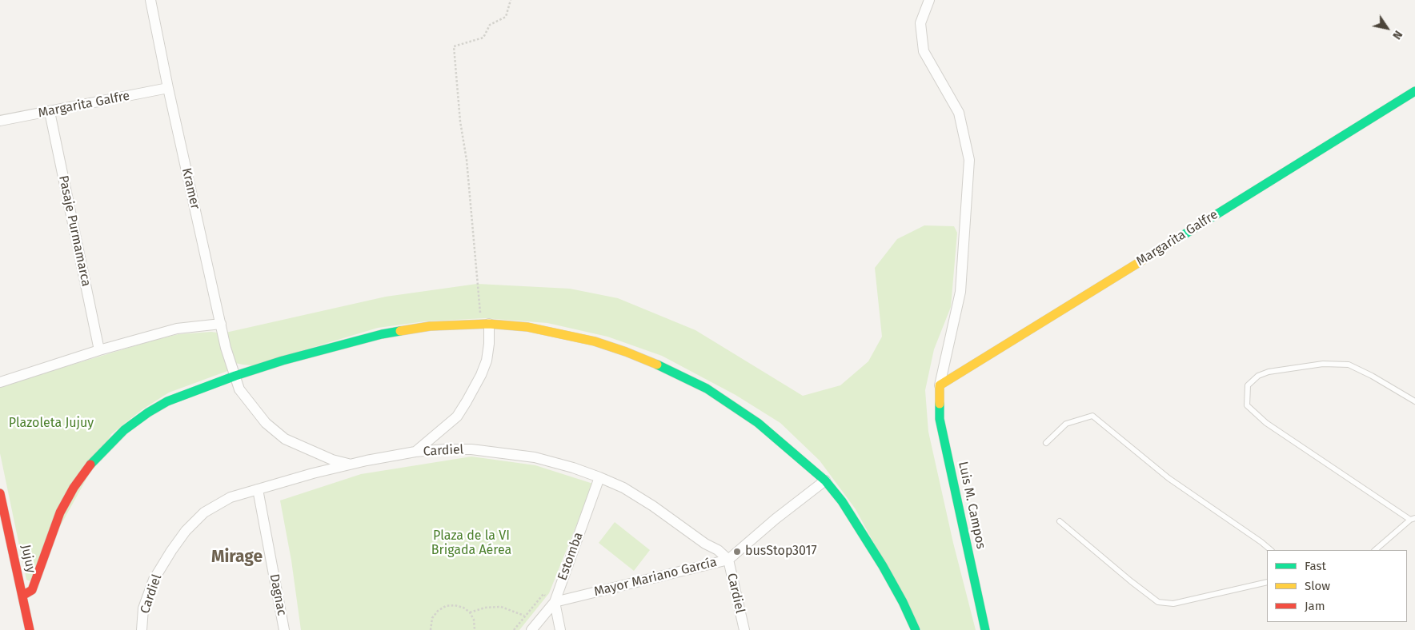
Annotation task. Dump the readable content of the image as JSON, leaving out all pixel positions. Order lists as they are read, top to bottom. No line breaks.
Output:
{"streets":{"street":["Margarita Galfre","Kramer","Pasaje Purmamarca","Cardiel","Luis M. Campos","Estomba","Jujuy","Mayor Mariano García","Dagnac"]},"crossings":[["Margarita Galfre","Kramer"],["Margarita Galfre","Pasaje Purmamarca"],["Margarita Galfre","Luis M. Campos"],["Kramer","Cardiel"],["Cardiel","Estomba"],["Cardiel","Mayor Mariano García"],["Cardiel","Dagnac"],["Estomba","Mayor Mariano García"]],"districts":["Mirage"],"parks":["Plazoleta Jujuy","Plaza de la VI Brigada Aérea"],"places":["busStop3017"],"legend":["Fast","Slow","Jam"],"north":"bottom right"}
